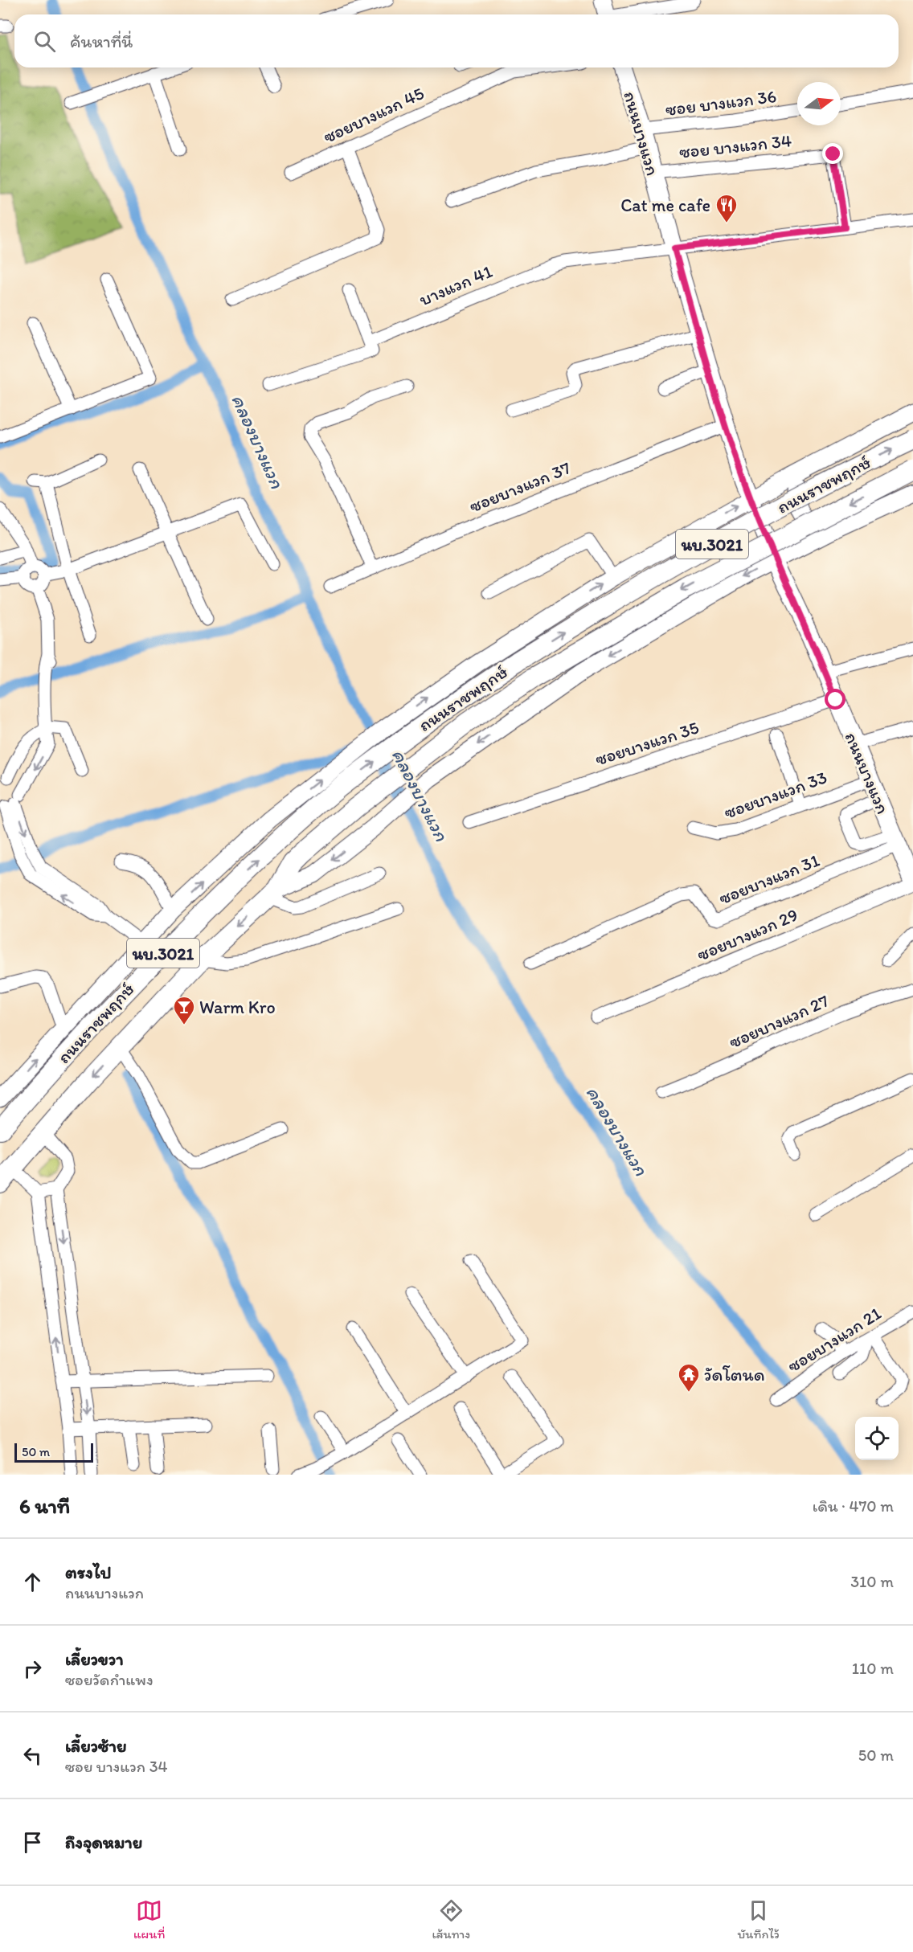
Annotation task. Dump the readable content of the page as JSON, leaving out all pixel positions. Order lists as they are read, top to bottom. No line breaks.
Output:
{"streets":{"main road":["ถนนบางแวก","ถนนราชพฤกษ์","นบ.3021"],"street":["ซอย บางแวก 36","ซอยบางแวก 45","ซอย บางแวก 34","บางแวก 41","ซอยบางแวก 37","ซอยบางแวก 35","ซอยบางแวก 33","ซอยบางแวก 31","ซอยบางแวก 29","ซอยบางแวก 27","ซอยบางแวก 21"]},"crossings":[["ซอย บางแวก 36","ถนนบางแวก"],["ถนนบางแวก","ซอย บางแวก 34"],["ถนนบางแวก","บางแวก 41"],["ถนนบางแวก","ถนนราชพฤกษ์"],["ถนนบางแวก","ซอยบางแวก 37"],["ถนนบางแวก","ซอยบางแวก 35"],["ถนนบางแวก","ซอยบางแวก 33"],["ถนนบางแวก","ซอยบางแวก 31"],["ถนนบางแวก","ซอยบางแวก 29"],["ซอย บางแวก 34","บางแวก 41"]],"water":["คลองบางแวก"],"places":{"restaurant":["Cat me cafe"],"bar":["Warm Kro"],"temple":["วัดโตนด"]},"scale_bar":"50 m","north":"right","page":{"search":"ค้นหาที่นี่","scale":"50 m","heading":["6 นาที","เดิน · 470 m"],"list":[["ตรงไป","ถนนบางแวก","310 m"],["เลี้ยวขวา","ซอยวัดกำแพง","110 m"],["เลี้ยวซ้าย","ซอย บางแวก 34","50 m"],"ถึงจุดหมาย"],"nav":["แผนที่","เส้นทาง","บันทึกไว้"]}}
